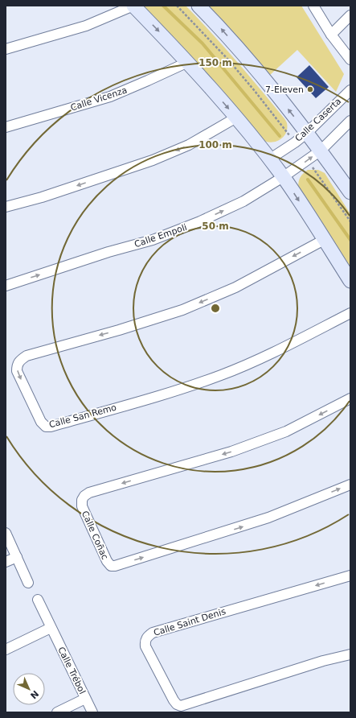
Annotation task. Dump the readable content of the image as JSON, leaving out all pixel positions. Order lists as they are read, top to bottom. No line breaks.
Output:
{"streets":{"street":["Calle Vicenza","Calle Caserta","Calle Empoli","Calle San Remo","Calle Coñac","Calle Saint Denis","Calle Trébol"]},"places":["7-Eleven"],"north":"bottom right","rings":["150 m","100 m","50 m"]}
